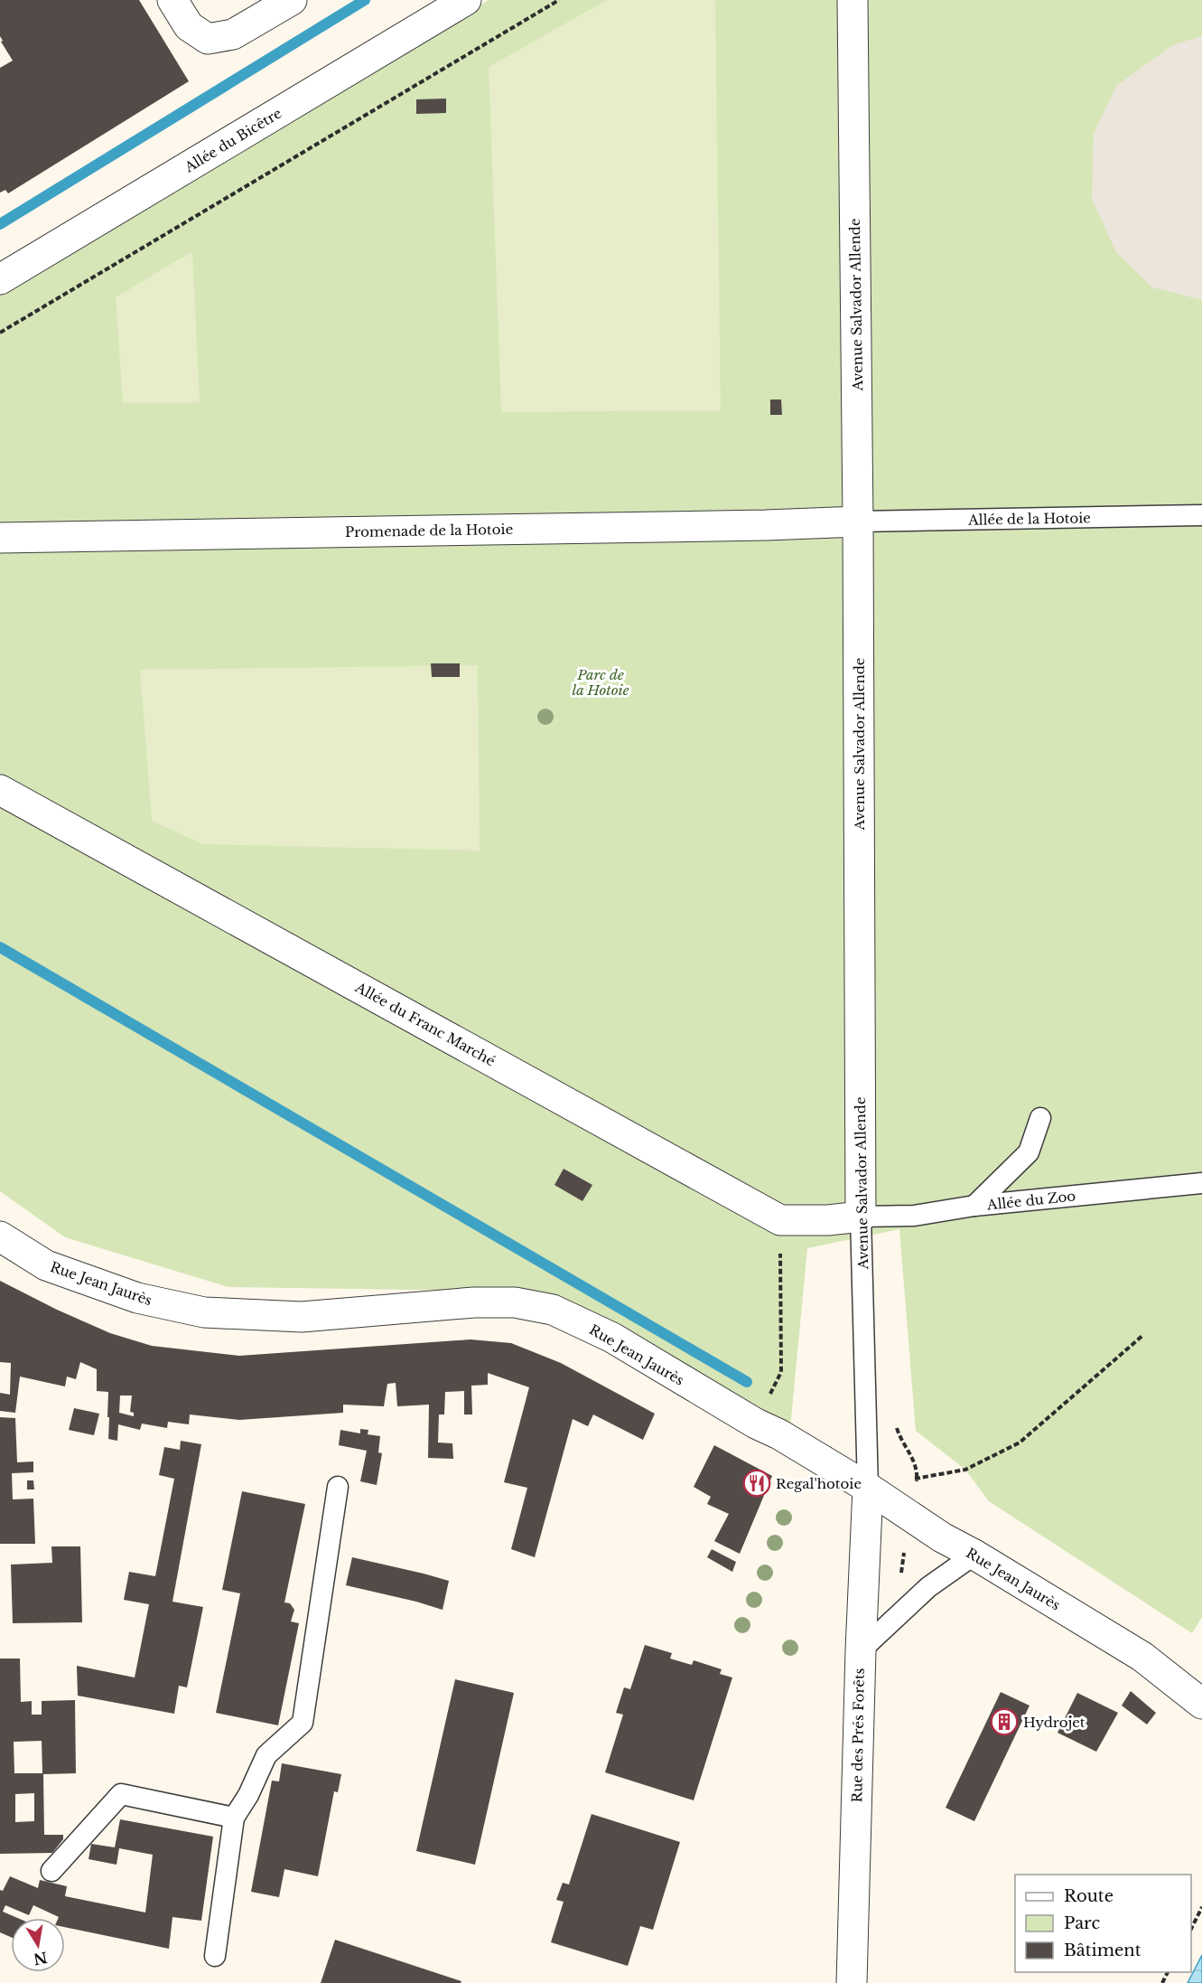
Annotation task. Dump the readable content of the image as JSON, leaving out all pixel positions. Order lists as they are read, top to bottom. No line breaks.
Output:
{"streets":{"street":["Allée du Bicêtre","Avenue Salvador Allende","Promenade de la Hotoie","Allée du Franc Marché","Rue Jean Jaurès","Rue des Prés Forêts"],"lane":["Allée de la Hotoie","Allée du Zoo"]},"crossings":[["Avenue Salvador Allende","Allée de la Hotoie"],["Avenue Salvador Allende","Promenade de la Hotoie"],["Avenue Salvador Allende","Allée du Franc Marché"],["Avenue Salvador Allende","Allée du Zoo"],["Avenue Salvador Allende","Rue Jean Jaurès"],["Avenue Salvador Allende","Rue des Prés Forêts"],["Allée de la Hotoie","Promenade de la Hotoie"],["Allée du Franc Marché","Allée du Zoo"],["Rue Jean Jaurès","Rue des Prés Forêts"]],"parks":["Parc de la Hotoie"],"places":{"restaurant":["Regal'hotoie"],"building":["Hydrojet"]},"legend":["Route","Parc","Bâtiment"],"north":"bottom"}
